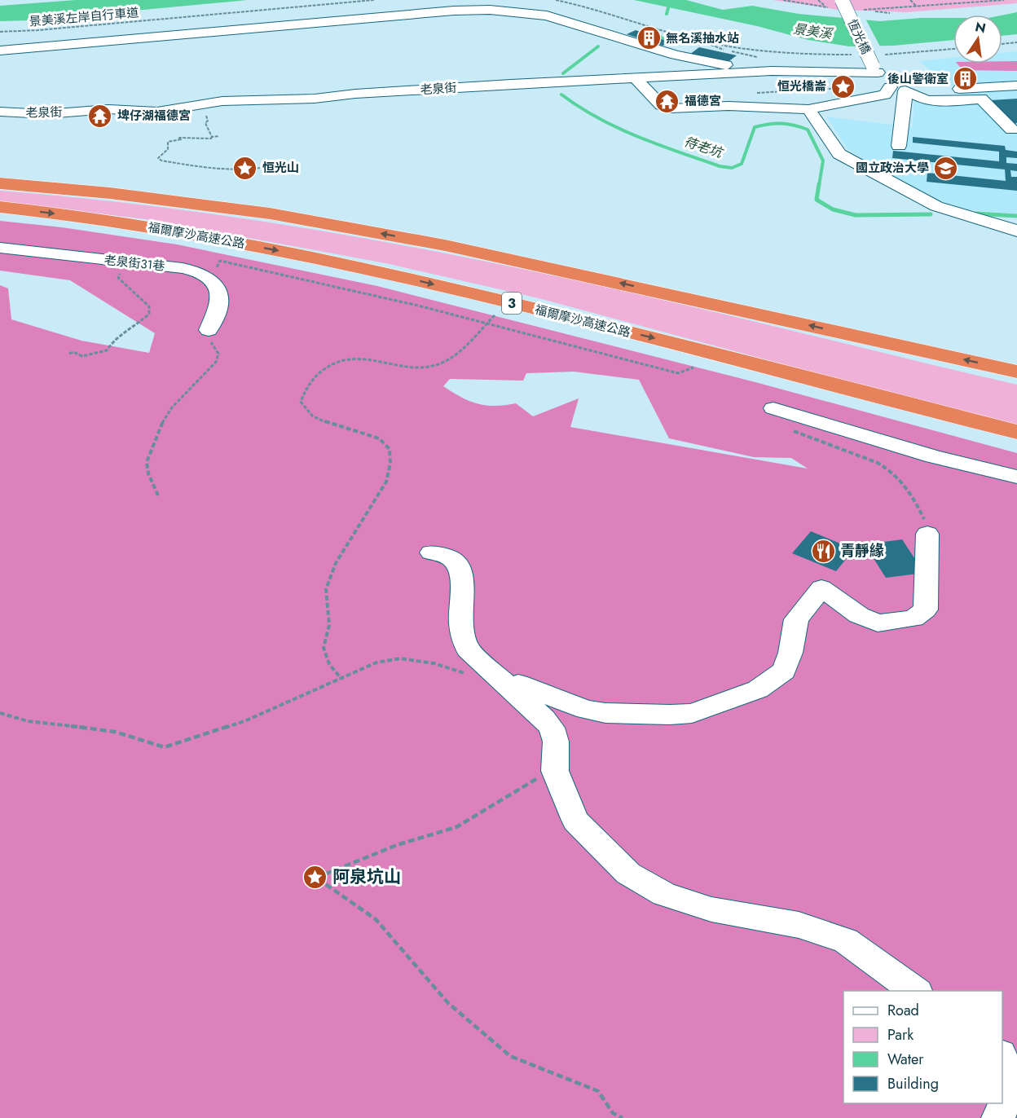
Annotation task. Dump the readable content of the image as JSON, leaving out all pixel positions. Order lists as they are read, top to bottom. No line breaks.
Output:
{"streets":{"highway":["福爾摩沙高速公路","3"],"street":["恆光橋","老泉街","老泉街31巷"],"path":["景美溪左岸自行車道"]},"crossings":[["恆光橋","老泉街"]],"water":["景美溪","待老坑"],"places":{"building":["無名溪抽水站","後山警衛室"],"place":["恒光橋崙","恒光山","阿泉坑山"],"temple":["福德宮","埤仔湖福德宮"],"school or university":["國立政治大學"],"restaurant":["青靜緣"]},"legend":["Road","Park","Water","Building"],"north":"top"}
